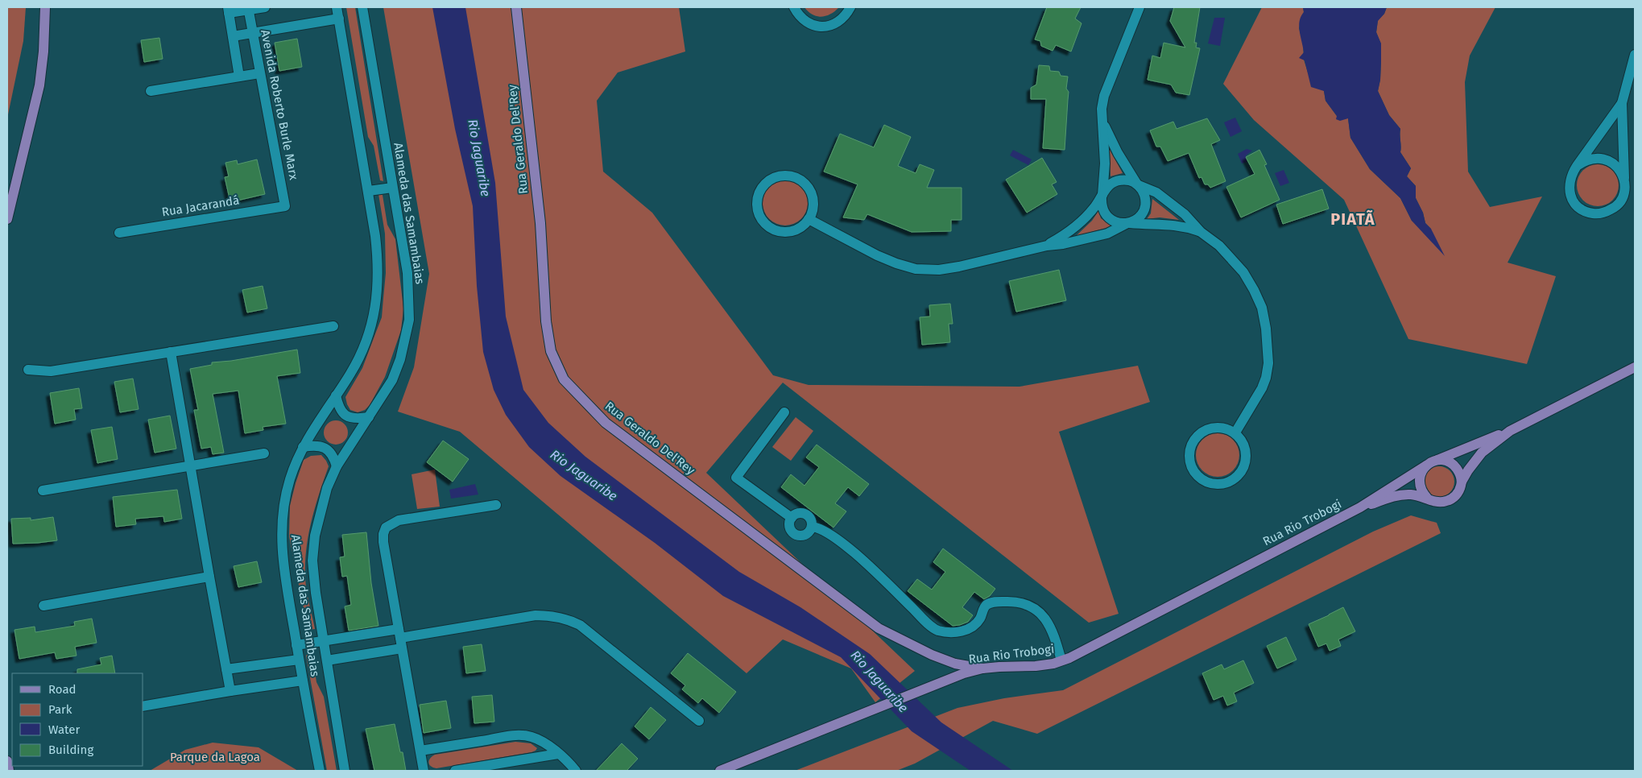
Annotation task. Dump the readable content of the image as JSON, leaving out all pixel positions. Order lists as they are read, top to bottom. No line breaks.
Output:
{"streets":{"main road":["Rua Geraldo Del'Rey","Rua Rio Trobogi"],"street":["Avenida Roberto Burle Marx","Rua Jacarandá","Alameda das Samambaias"]},"crossings":[["Avenida Roberto Burle Marx","Rua Jacarandá"],["Rua Geraldo Del'Rey","Rua Rio Trobogi"]],"districts":["PIATÃ"],"water":["Rio Jaguaribe"],"parks":["Parque da Lagoa"],"legend":["Road","Park","Water","Building"]}
